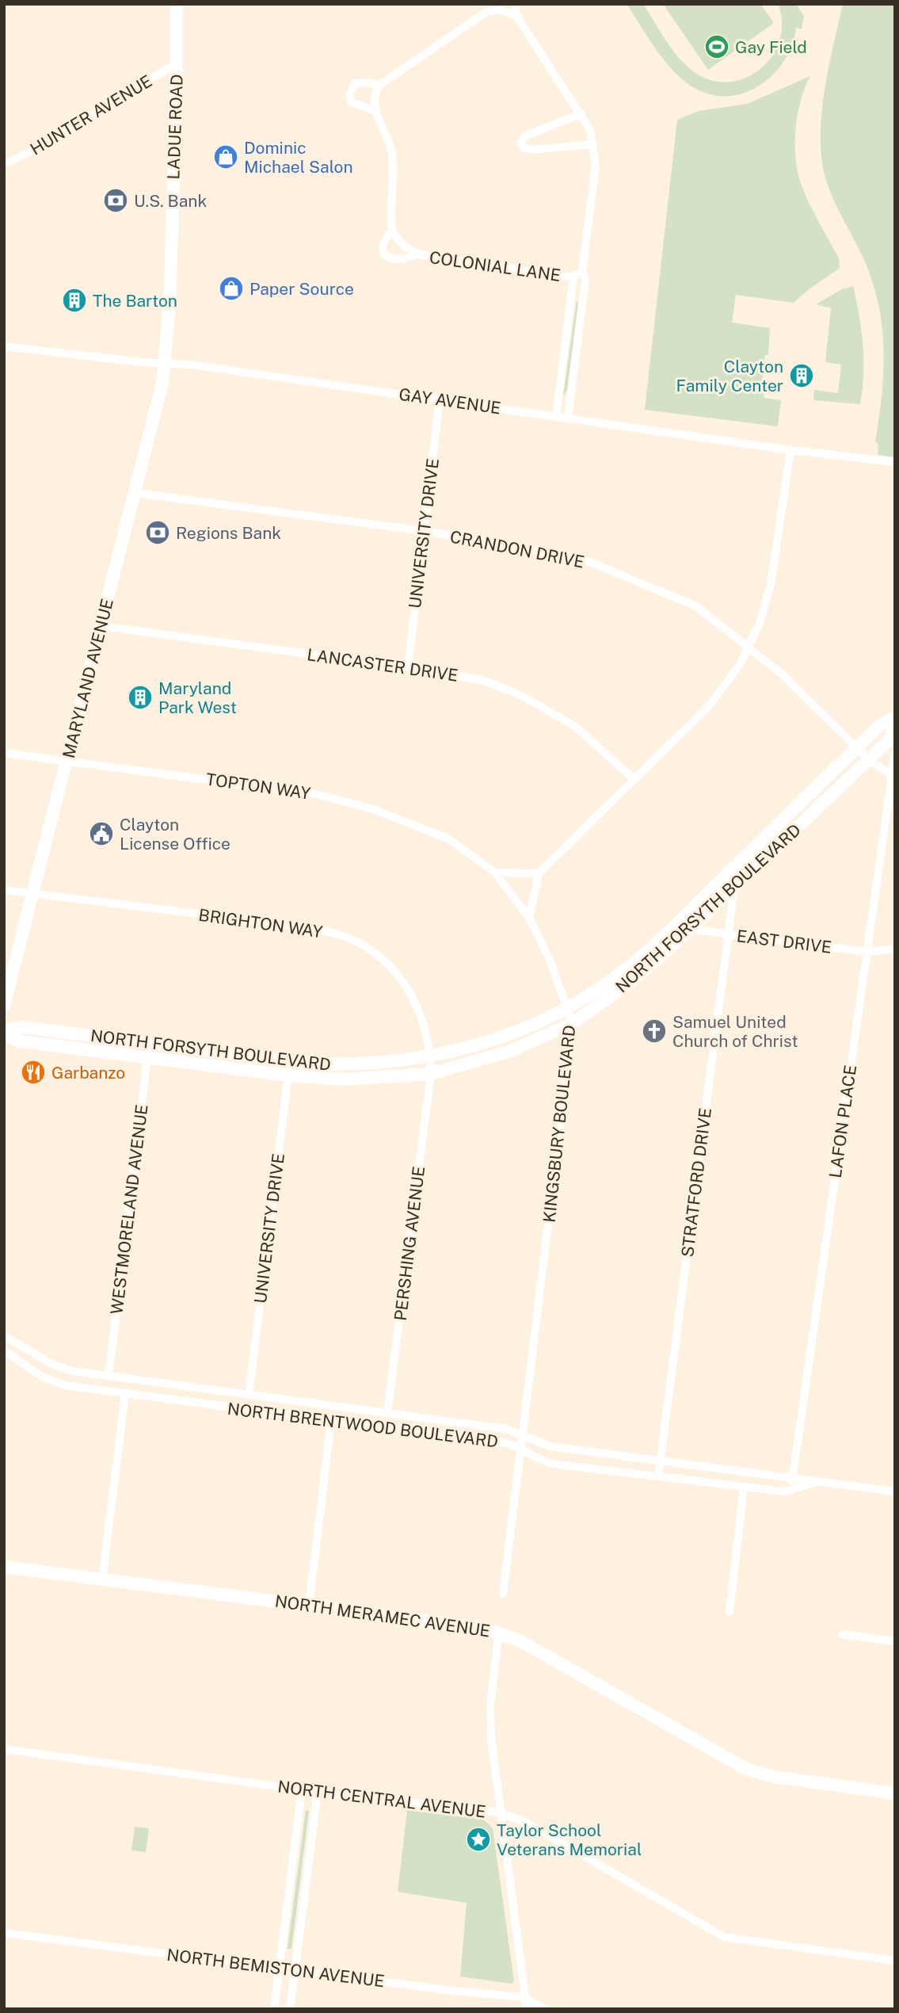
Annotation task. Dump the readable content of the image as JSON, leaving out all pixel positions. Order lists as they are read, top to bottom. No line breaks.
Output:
{"streets":{"street":["HUNTER AVENUE","LADUE ROAD","COLONIAL LANE","GAY AVENUE","UNIVERSITY DRIVE","CRANDON DRIVE","LANCASTER DRIVE","MARYLAND AVENUE","TOPTON WAY","NORTH FORSYTH BOULEVARD","BRIGHTON WAY","EAST DRIVE","LAFON PLACE","KINGSBURY BOULEVARD","STRATFORD DRIVE","WESTMORELAND AVENUE","PERSHING AVENUE","NORTH BRENTWOOD BOULEVARD","NORTH MERAMEC AVENUE","NORTH CENTRAL AVENUE","NORTH BEMISTON AVENUE"]},"crossings":[["HUNTER AVENUE","LADUE ROAD"],["LADUE ROAD","MARYLAND AVENUE"],["COLONIAL LANE","GAY AVENUE"],["GAY AVENUE","UNIVERSITY DRIVE"],["GAY AVENUE","MARYLAND AVENUE"],["UNIVERSITY DRIVE","CRANDON DRIVE"],["UNIVERSITY DRIVE","LANCASTER DRIVE"],["UNIVERSITY DRIVE","NORTH FORSYTH BOULEVARD"],["UNIVERSITY DRIVE","NORTH BRENTWOOD BOULEVARD"],["CRANDON DRIVE","MARYLAND AVENUE"],["CRANDON DRIVE","NORTH FORSYTH BOULEVARD"],["CRANDON DRIVE","LAFON PLACE"],["LANCASTER DRIVE","MARYLAND AVENUE"],["MARYLAND AVENUE","TOPTON WAY"],["MARYLAND AVENUE","BRIGHTON WAY"],["TOPTON WAY","KINGSBURY BOULEVARD"],["NORTH FORSYTH BOULEVARD","BRIGHTON WAY"],["NORTH FORSYTH BOULEVARD","EAST DRIVE"],["NORTH FORSYTH BOULEVARD","KINGSBURY BOULEVARD"],["NORTH FORSYTH BOULEVARD","STRATFORD DRIVE"],["NORTH FORSYTH BOULEVARD","WESTMORELAND AVENUE"],["NORTH FORSYTH BOULEVARD","PERSHING AVENUE"],["BRIGHTON WAY","PERSHING AVENUE"],["EAST DRIVE","LAFON PLACE"],["EAST DRIVE","STRATFORD DRIVE"],["LAFON PLACE","NORTH BRENTWOOD BOULEVARD"],["KINGSBURY BOULEVARD","NORTH BRENTWOOD BOULEVARD"],["STRATFORD DRIVE","NORTH BRENTWOOD BOULEVARD"],["WESTMORELAND AVENUE","NORTH BRENTWOOD BOULEVARD"],["PERSHING AVENUE","NORTH BRENTWOOD BOULEVARD"]],"places":{"sports":["Gay Field"],"shop":["Dominic Michael Salon","Paper Source"],"bank":["U.S. Bank","Regions Bank"],"building":["The Barton","Clayton Family Center","Maryland Park West"],"public building":["Clayton License Office"],"church":["Samuel United Church of Christ"],"restaurant":["Garbanzo"],"place":["Taylor School Veterans Memorial"]}}
